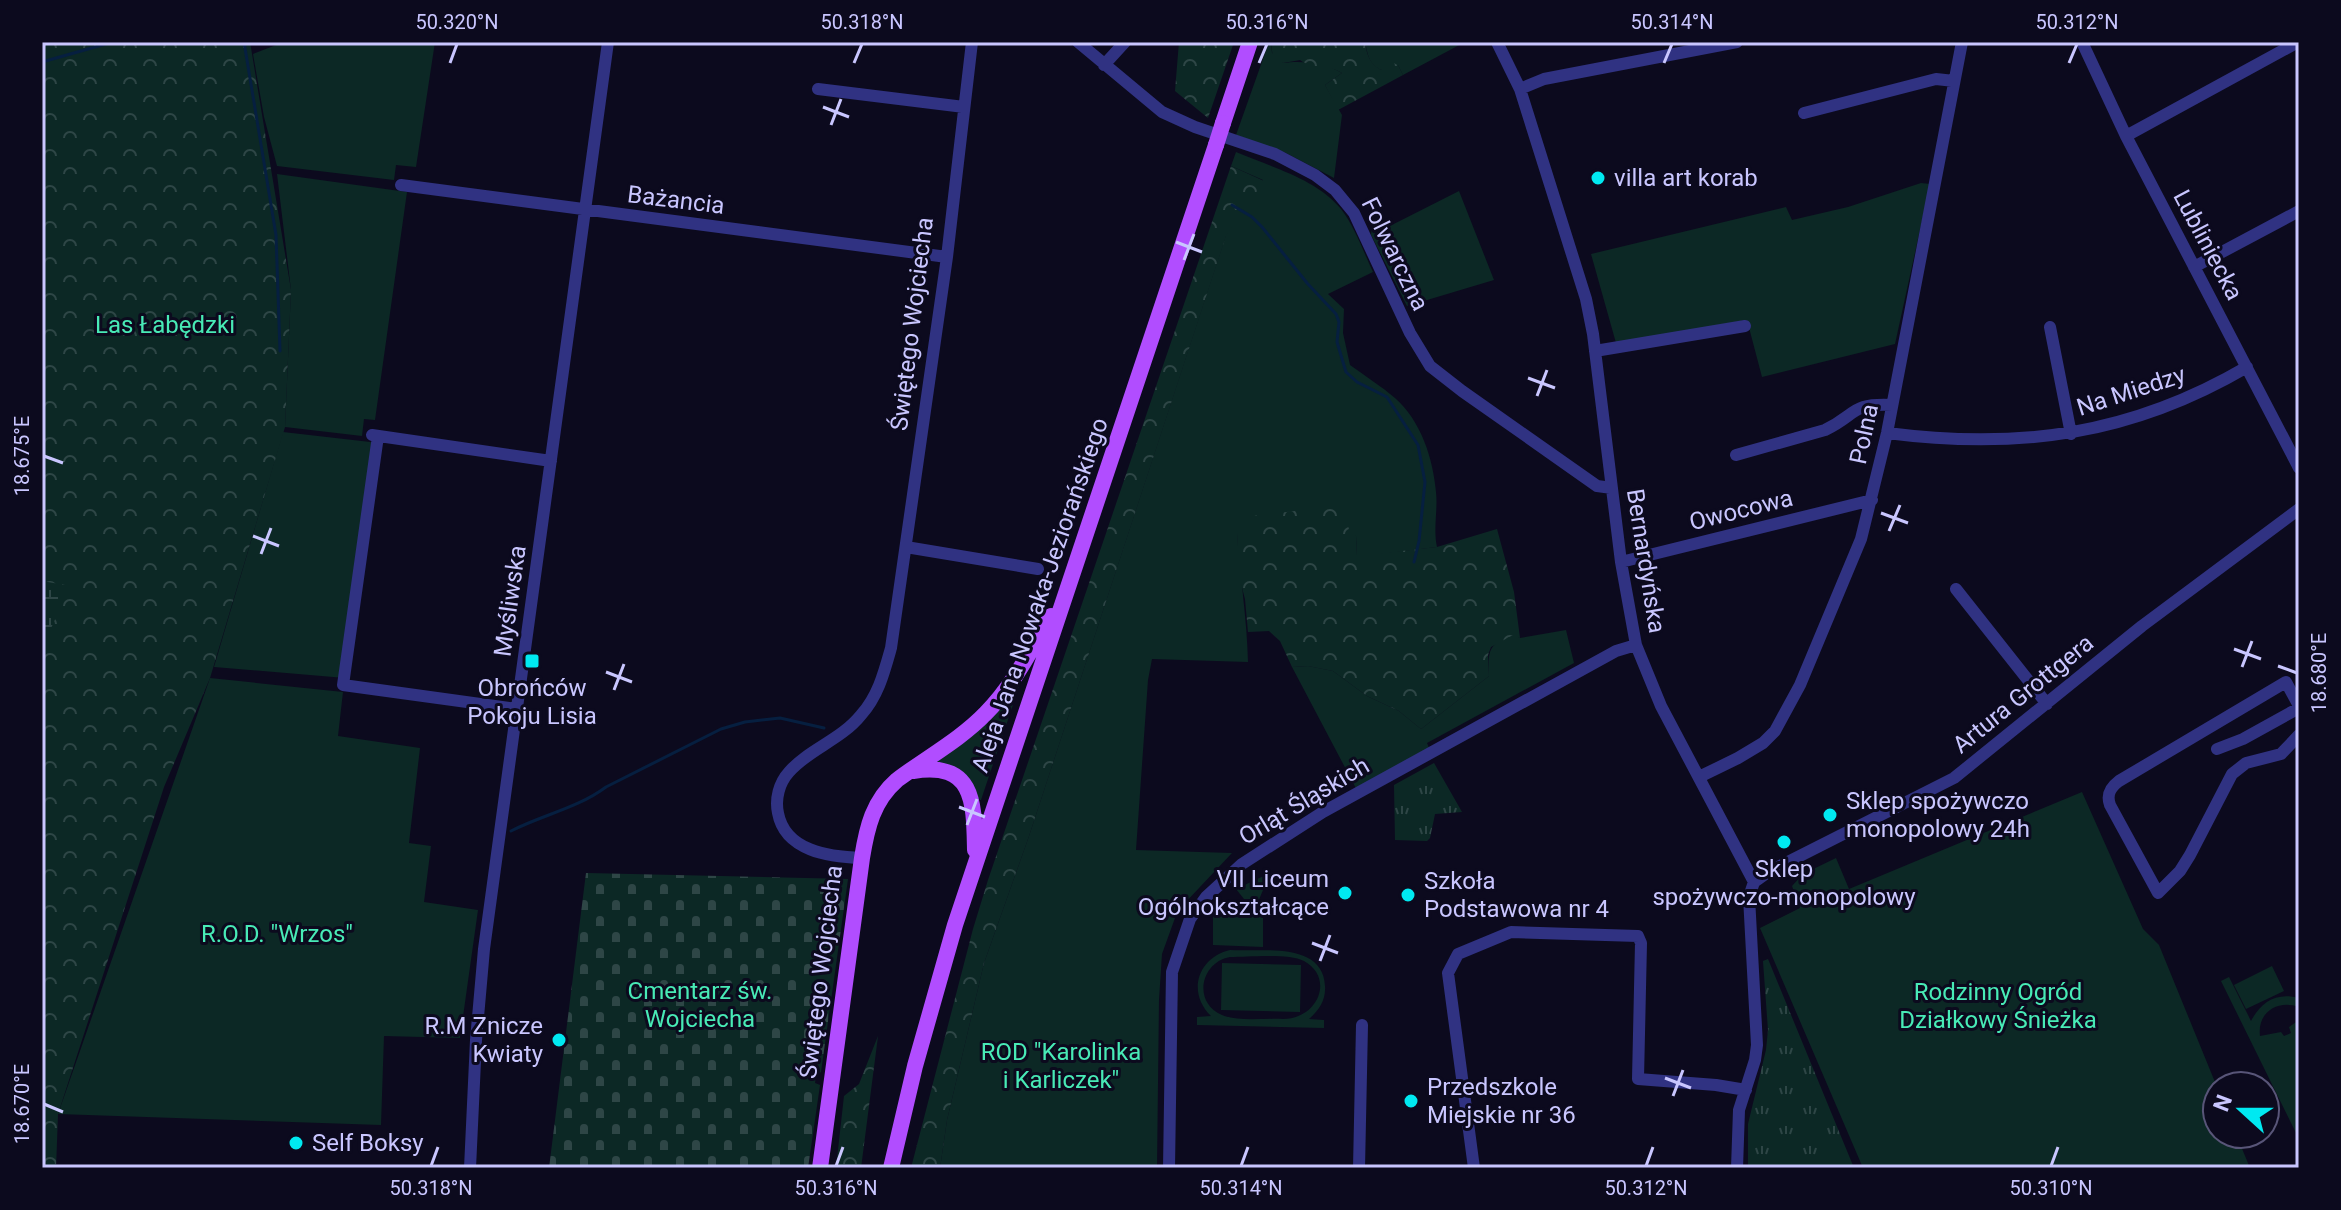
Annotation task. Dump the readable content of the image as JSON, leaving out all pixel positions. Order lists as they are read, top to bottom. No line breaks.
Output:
{"streets":{"main road":["Świętego Wojciecha","Aleja Jana Nowaka-Jeziorańskiego"],"street":["Bażancia","Lubliniecka","Folwarczna","Na Miedzy","Polna","Owocowa","Bernardyńska","Myśliwska","Artura Grottgera","Orląt Śląskich"]},"crossings":[["Bażancia","Świętego Wojciecha"],["Bażancia","Myśliwska"],["Lubliniecka","Na Miedzy"],["Folwarczna","Bernardyńska"],["Na Miedzy","Polna"],["Polna","Owocowa"],["Polna","Bernardyńska"],["Owocowa","Bernardyńska"],["Bernardyńska","Artura Grottgera"],["Bernardyńska","Orląt Śląskich"]],"parks":["Las Łabędzki","R.O.D. \"Wrzos\"","Cmentarz św. Wojciecha","Rodzinny Ogród Działkowy Śnieżka","ROD \"Karolinka i Karliczek\""],"places":{"other":["villa art korab","Sklep spożywczo monopolowy 24h","Sklep spożywczo-monopolowy","VII Liceum Ogólnokształcące","Szkoła Podstawowa nr 4","R.M Znicze Kwiaty","Przedszkole Miejskie nr 36","Self Boksy"],"transit":["Obrońców Pokoju Lisia"]},"north":"left","coordinates":["50.320°N","50.318°N","50.316°N","50.314°N","50.312°N","18.675°E","18.680°E","18.670°E","50.310°N"]}
